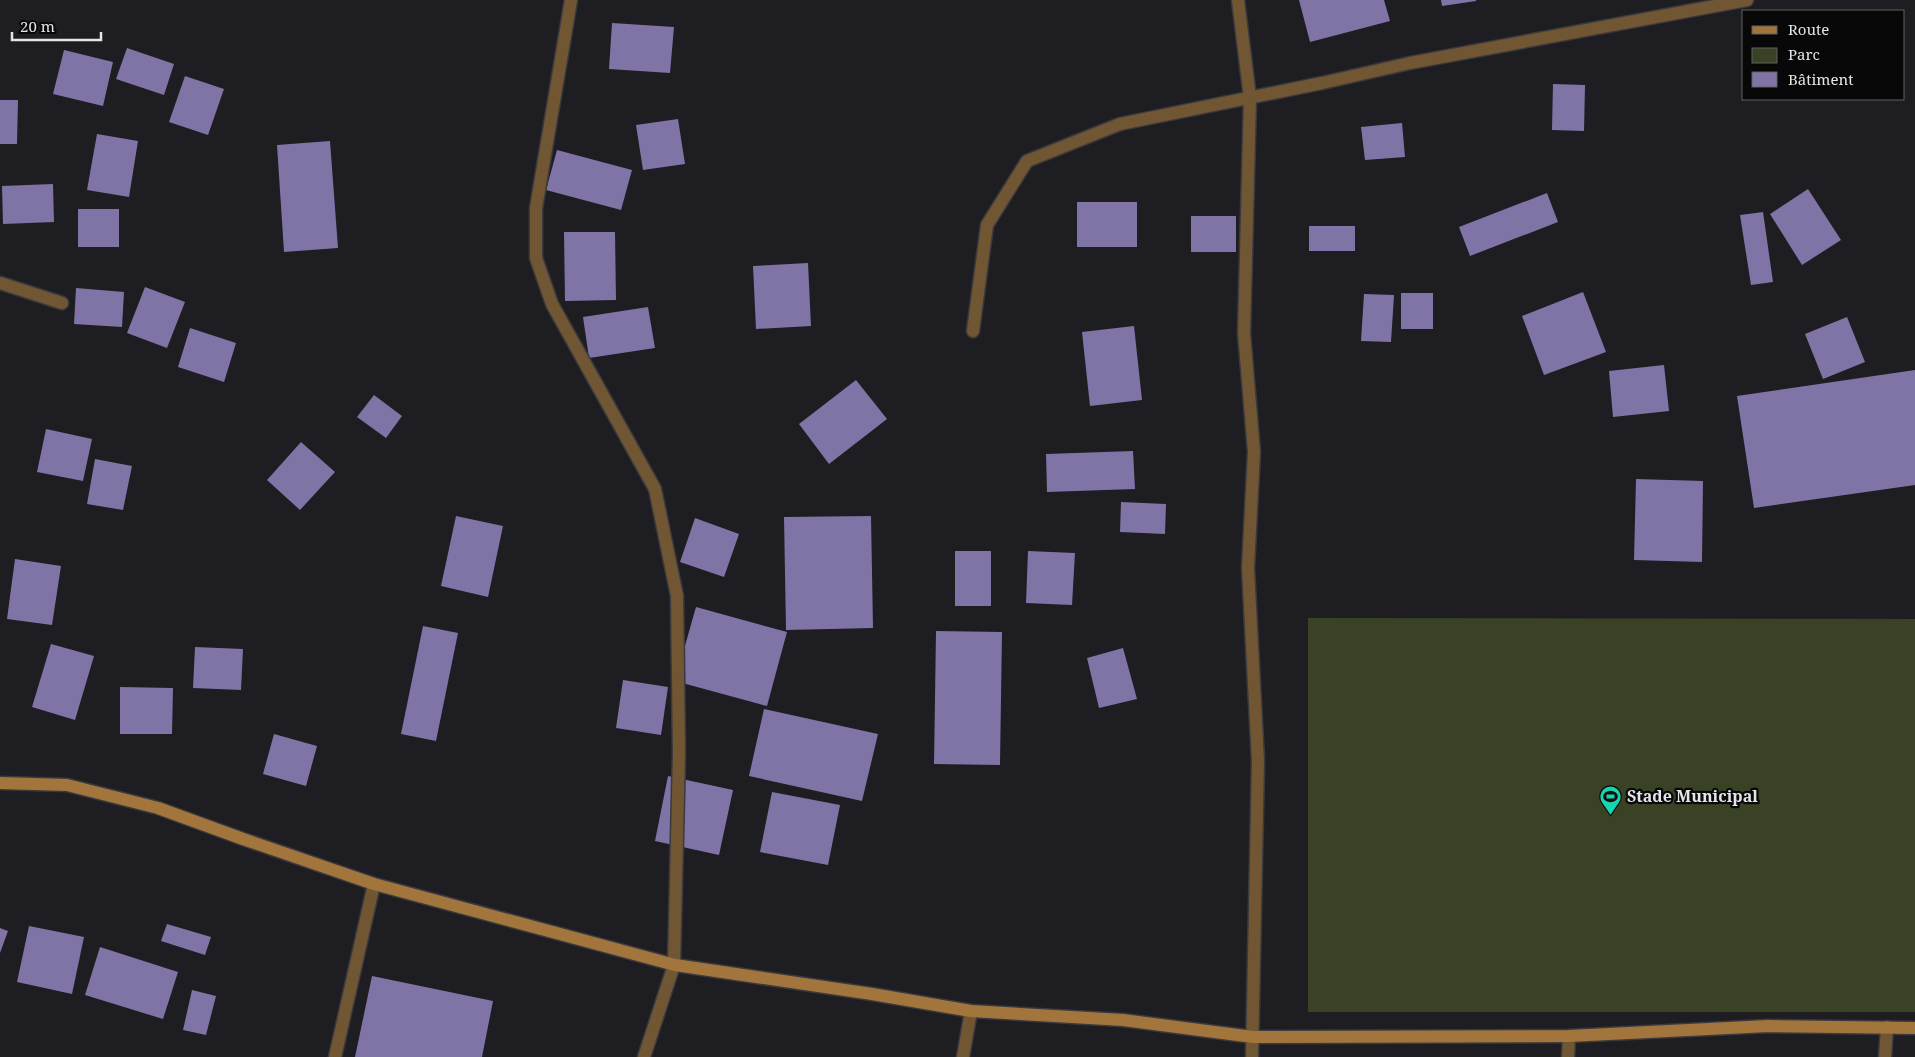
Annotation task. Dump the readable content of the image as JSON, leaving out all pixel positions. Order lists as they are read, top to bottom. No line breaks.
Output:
{"places":{"sports":["Stade Municipal"]},"legend":["Route","Parc","Bâtiment"],"scale_bar":"20 m"}
